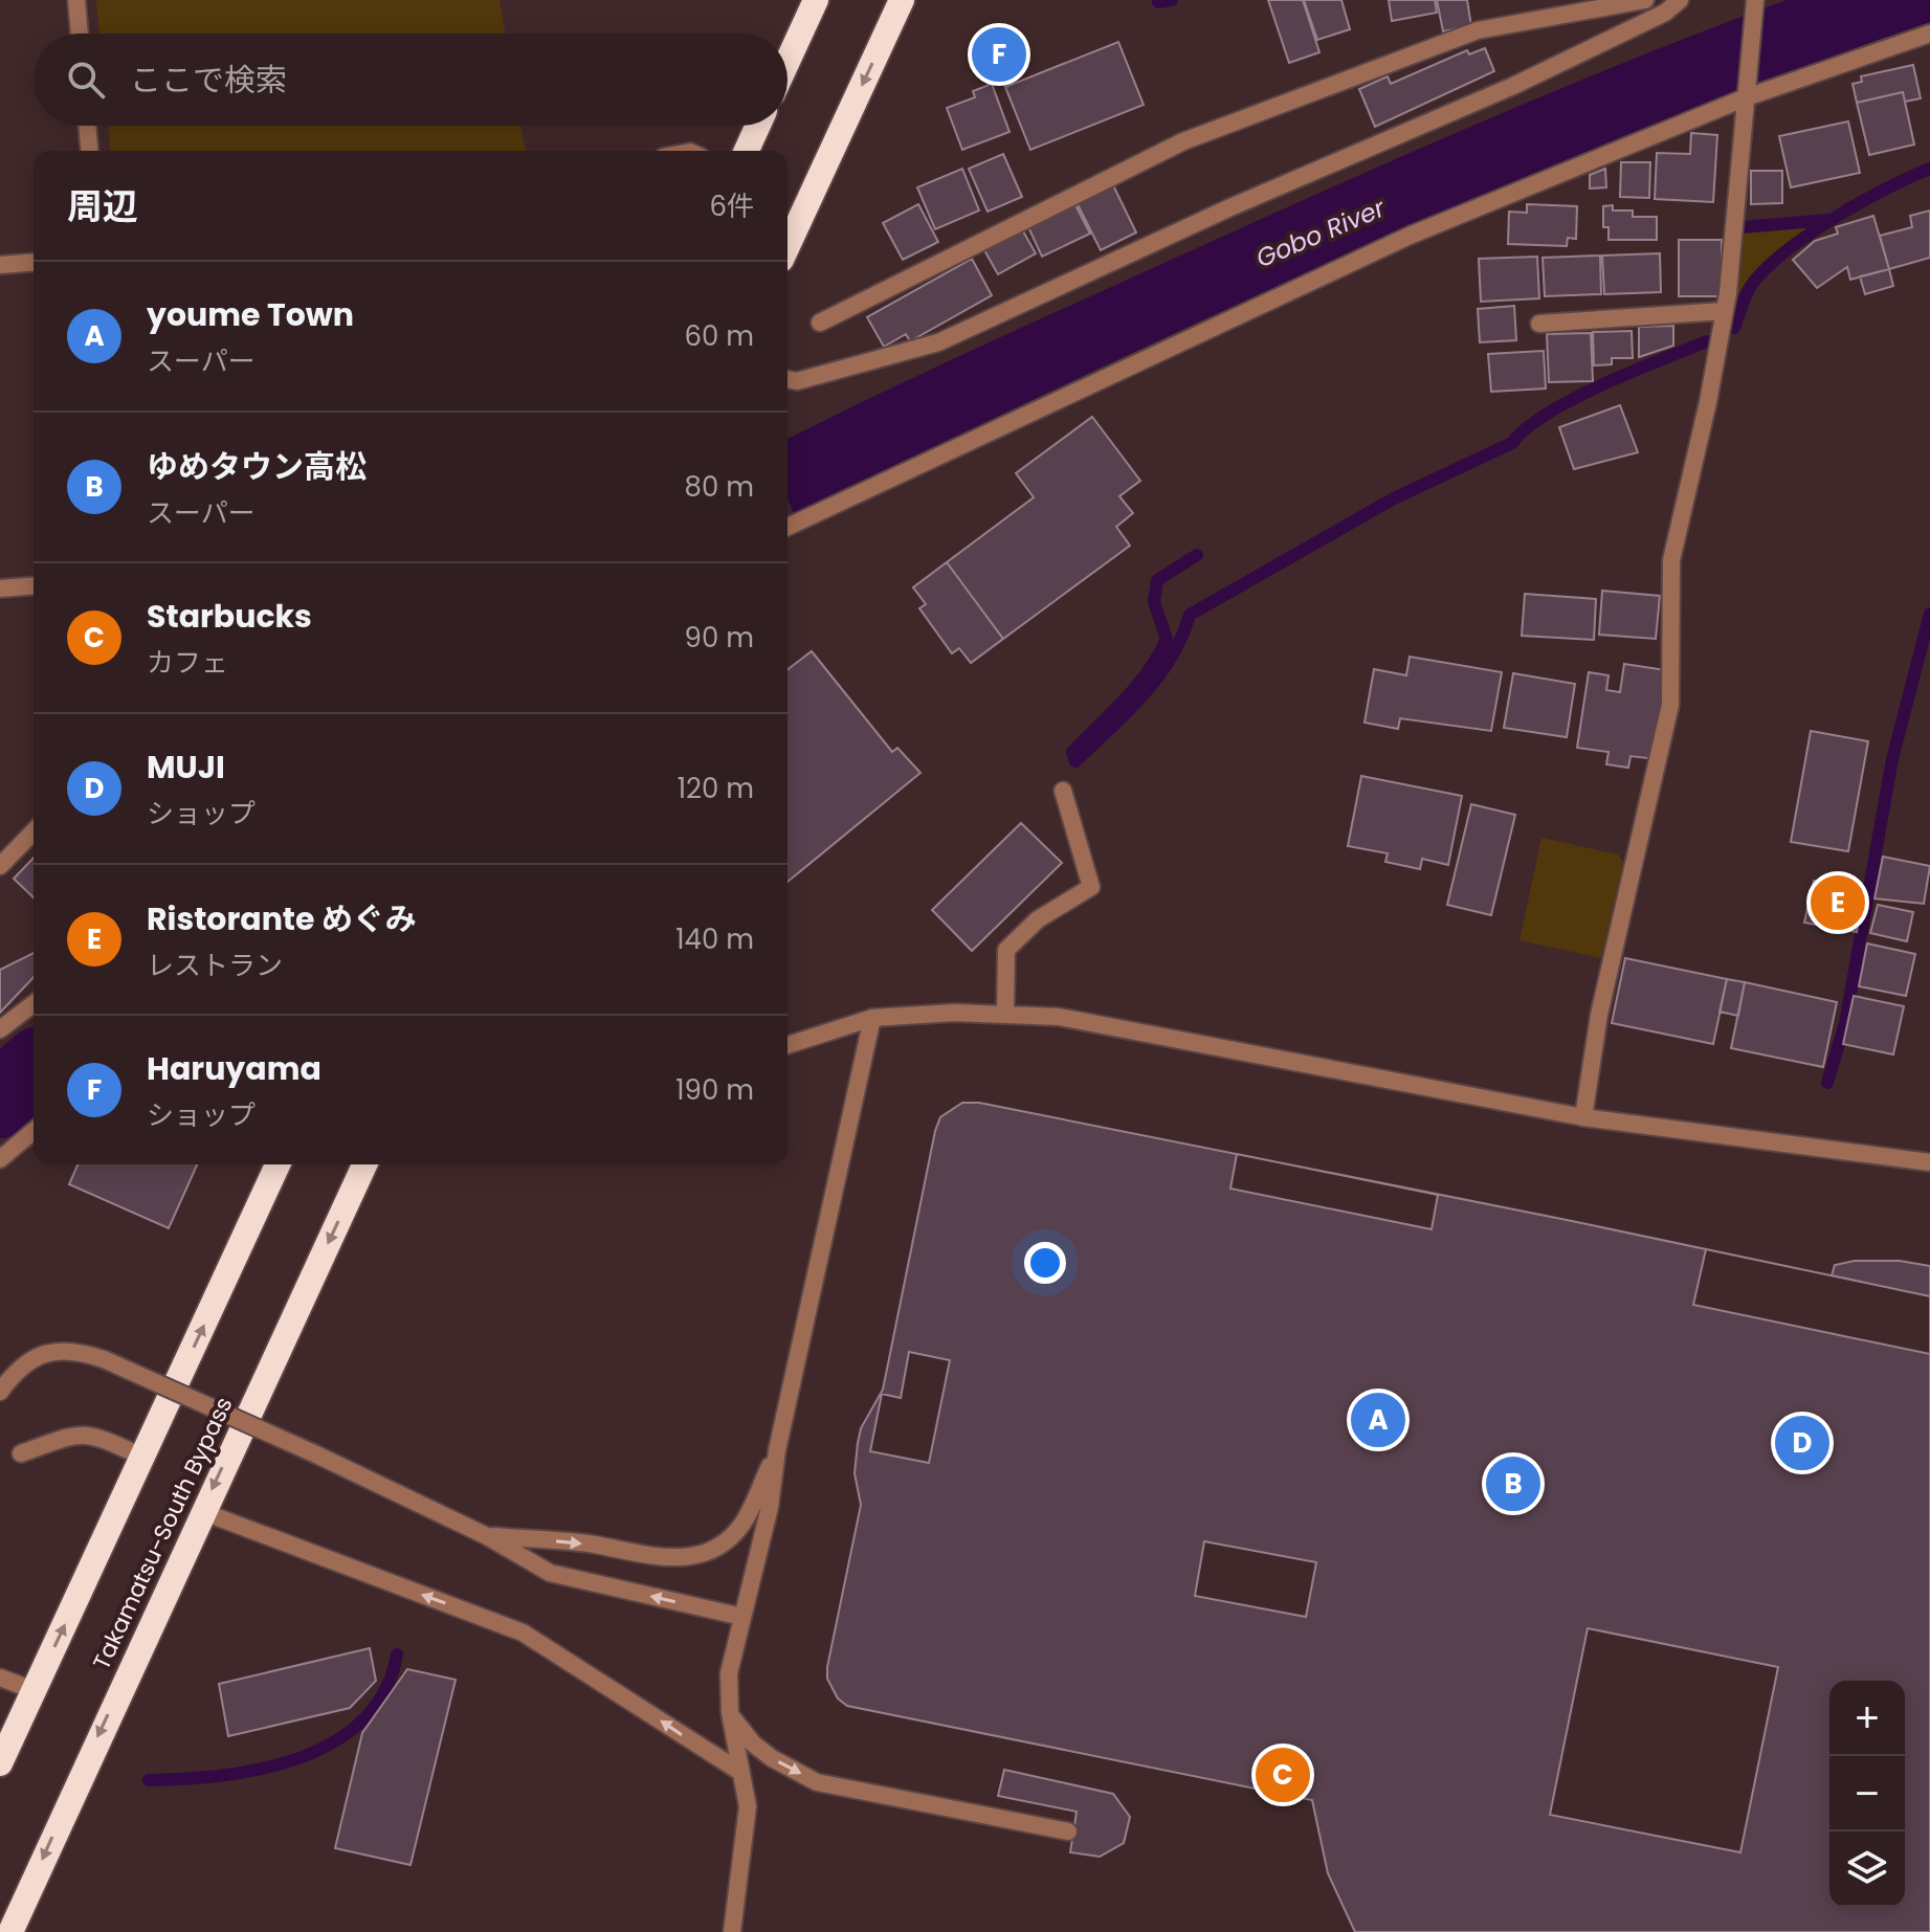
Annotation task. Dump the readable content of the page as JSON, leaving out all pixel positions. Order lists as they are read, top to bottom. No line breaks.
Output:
{"streets":{"highway":["Takamatsu-South Bypass"]},"water":["Gobo River"],"page":{"pins":["F","E","A","D","B","C"],"search":"ここで検索","heading":["周辺","6件"],"list":[{"mark":"A","name":"youme Town","note":"スーパー","value":"60 m"},{"mark":"B","name":"ゆめタウン高松","note":"スーパー","value":"80 m"},{"mark":"C","name":"Starbucks","note":"カフェ","value":"90 m"},{"mark":"D","name":"MUJI","note":"ショップ","value":"120 m"},{"mark":"E","name":"Ristorante めぐみ","note":"レストラン","value":"140 m"},{"mark":"F","name":"Haruyama","note":"ショップ","value":"190 m"}],"map_buttons":["+","−"]}}
